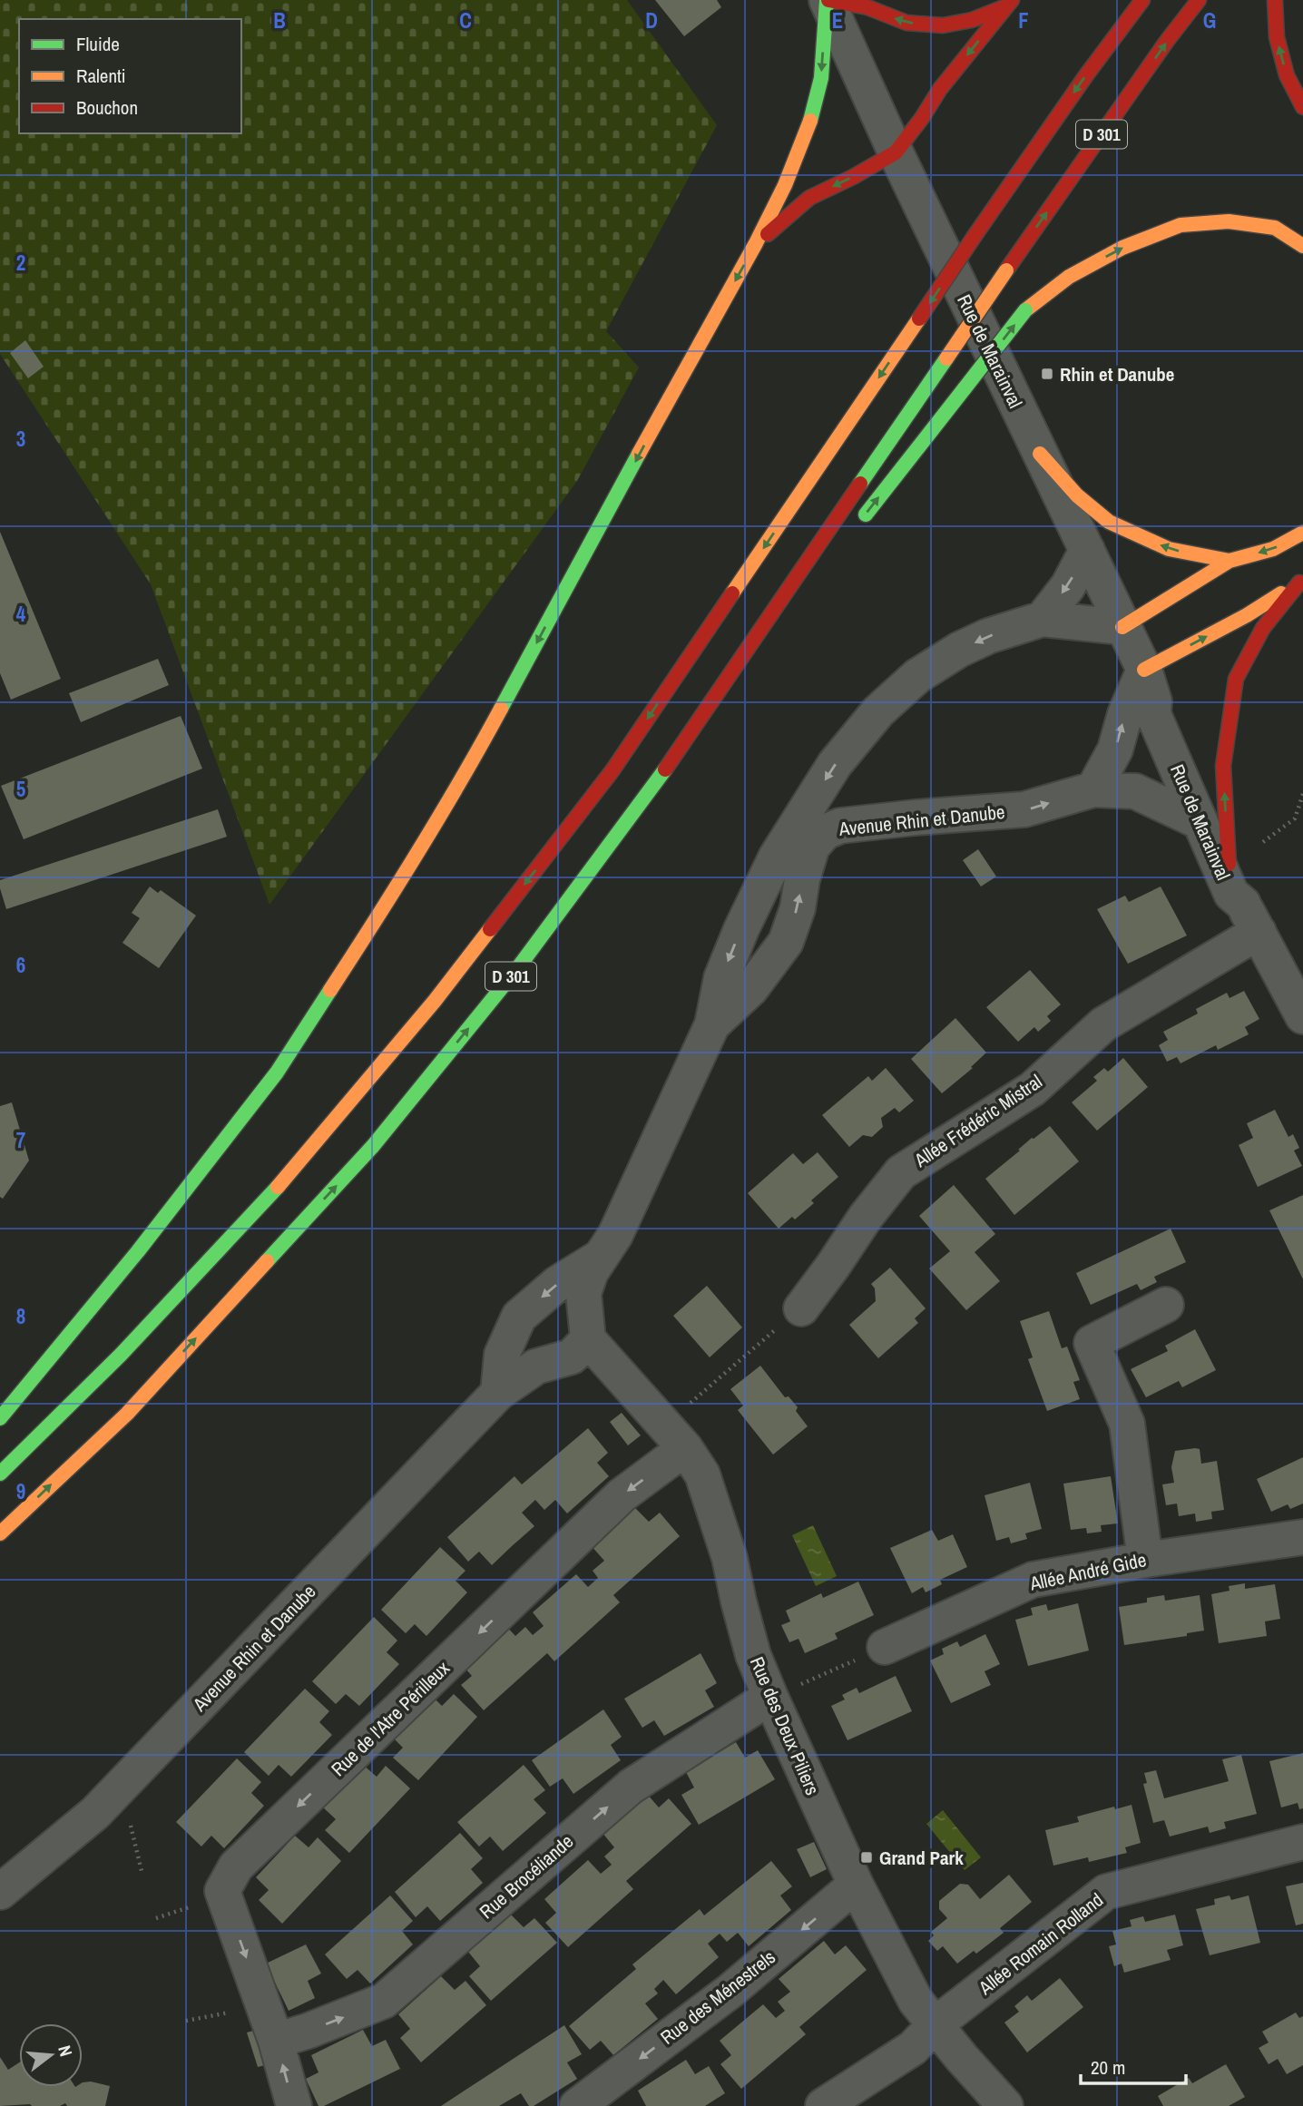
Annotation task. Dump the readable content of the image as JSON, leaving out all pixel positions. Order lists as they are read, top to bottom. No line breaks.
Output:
{"streets":{"highway":["D 301"],"street":["Rue de Marainval","Avenue Rhin et Danube","Allée Frédéric Mistral","Allée André Gide","Rue de l'Atre Périlleux","Rue des Deux Piliers","Rue Brocéliande","Allée Romain Rolland","Rue des Ménestrels"]},"crossings":[["Rue de Marainval","Avenue Rhin et Danube"],["Rue de Marainval","Allée Frédéric Mistral"],["Avenue Rhin et Danube","Rue des Deux Piliers"],["Rue de l'Atre Périlleux","Rue des Deux Piliers"],["Rue de l'Atre Périlleux","Rue Brocéliande"],["Rue des Deux Piliers","Rue Brocéliande"],["Rue des Deux Piliers","Allée Romain Rolland"],["Rue des Deux Piliers","Rue des Ménestrels"]],"one_way":["Rue de l'Atre Périlleux","Rue Brocéliande","Rue des Ménestrels"],"places":{"transit":["Rhin et Danube","Grand Park"]},"legend":["Fluide","Ralenti","Bouchon"],"scale_bar":"20 m","north":"right","grid":{"columns":["B","C","D","E","F","G"],"rows":["2","3","4","5","6","7","8","9"]}}
